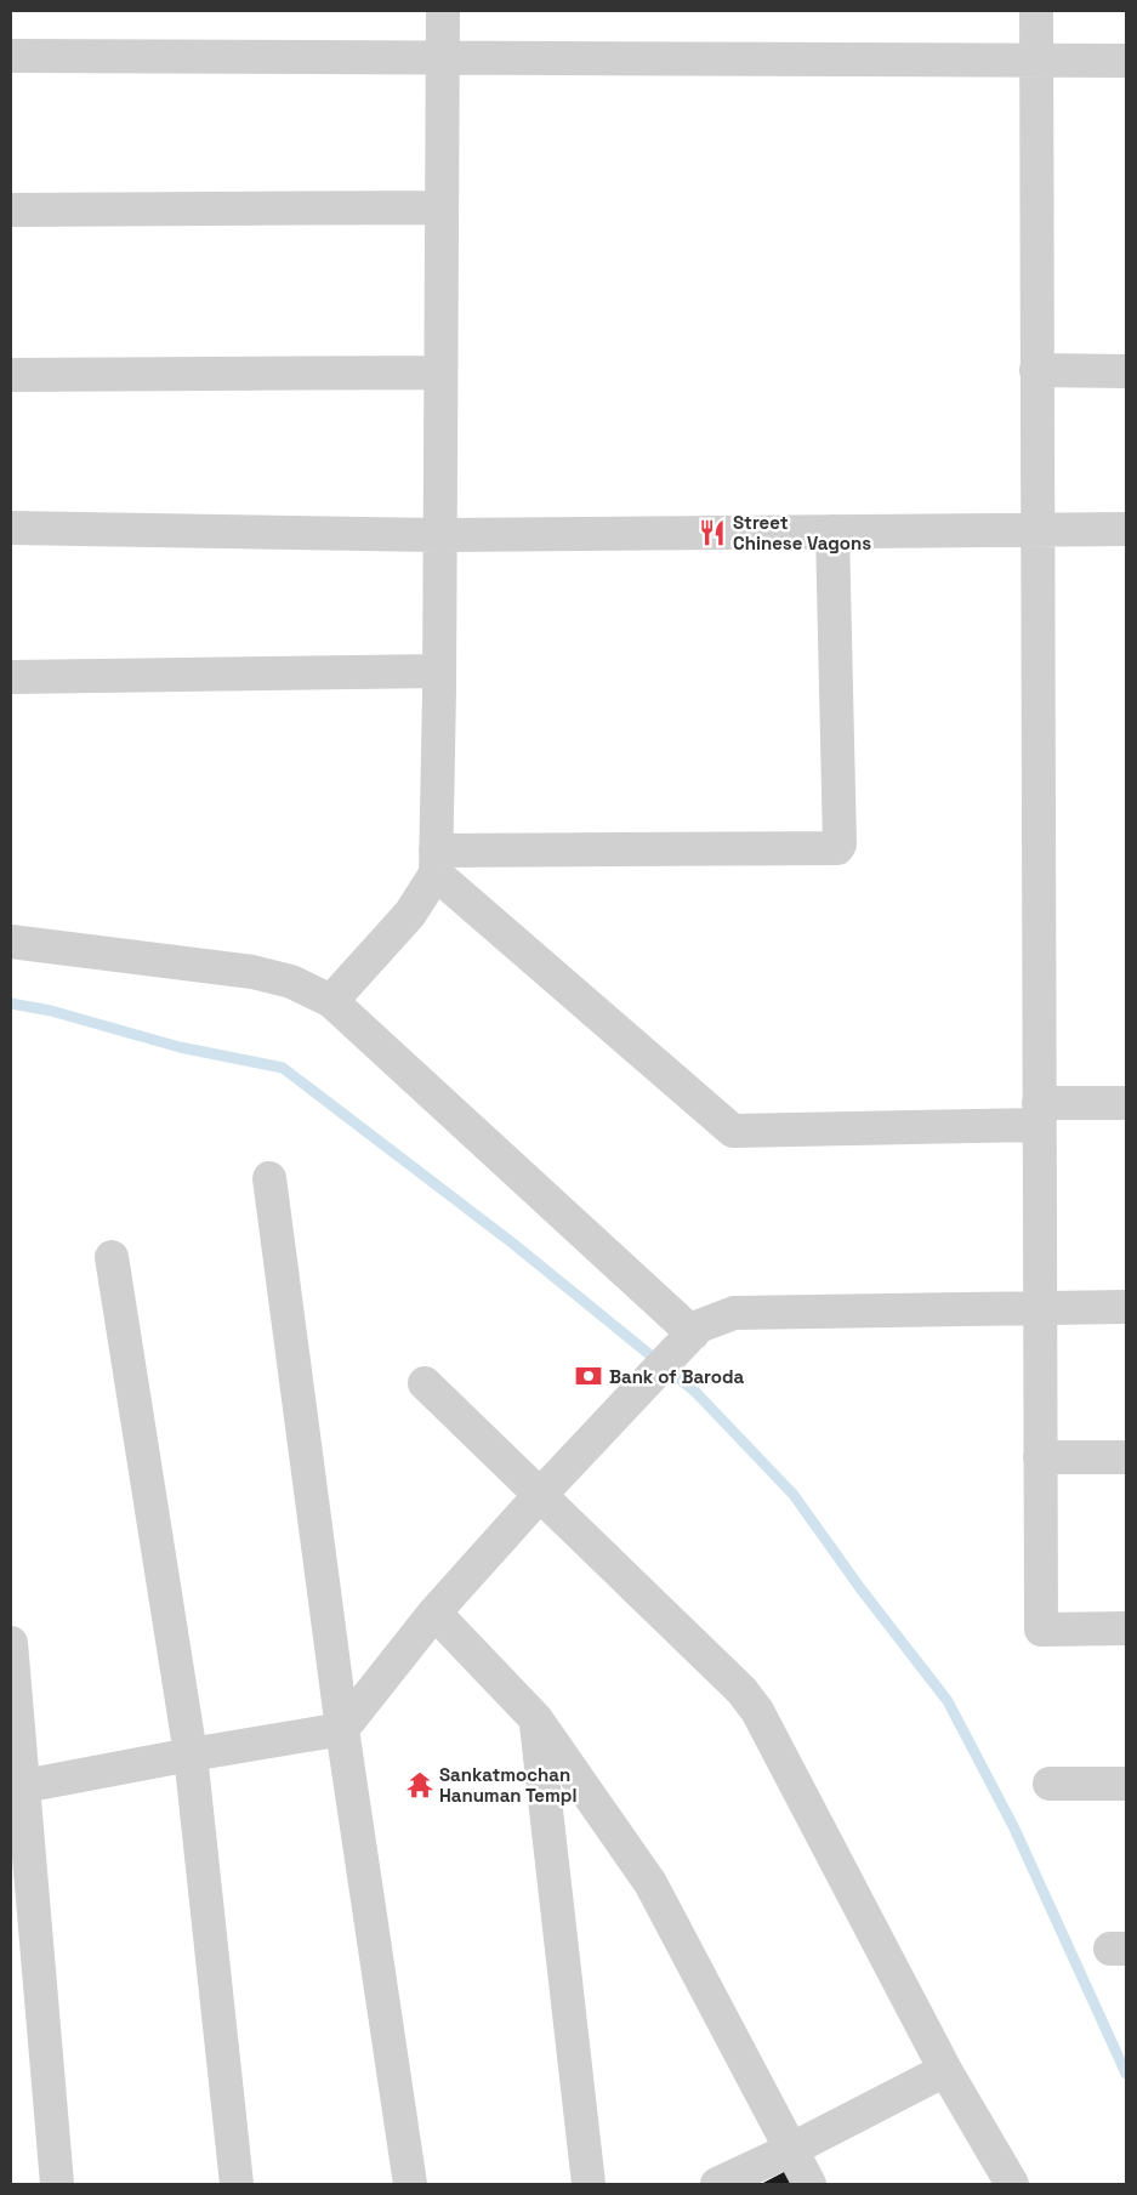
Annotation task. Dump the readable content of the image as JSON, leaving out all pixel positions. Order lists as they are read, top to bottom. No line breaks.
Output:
{"places":{"restaurant":["Street Chinese Vagons"],"bank":["Bank of Baroda"],"temple":["Sankatmochan Hanuman Templ"]}}
